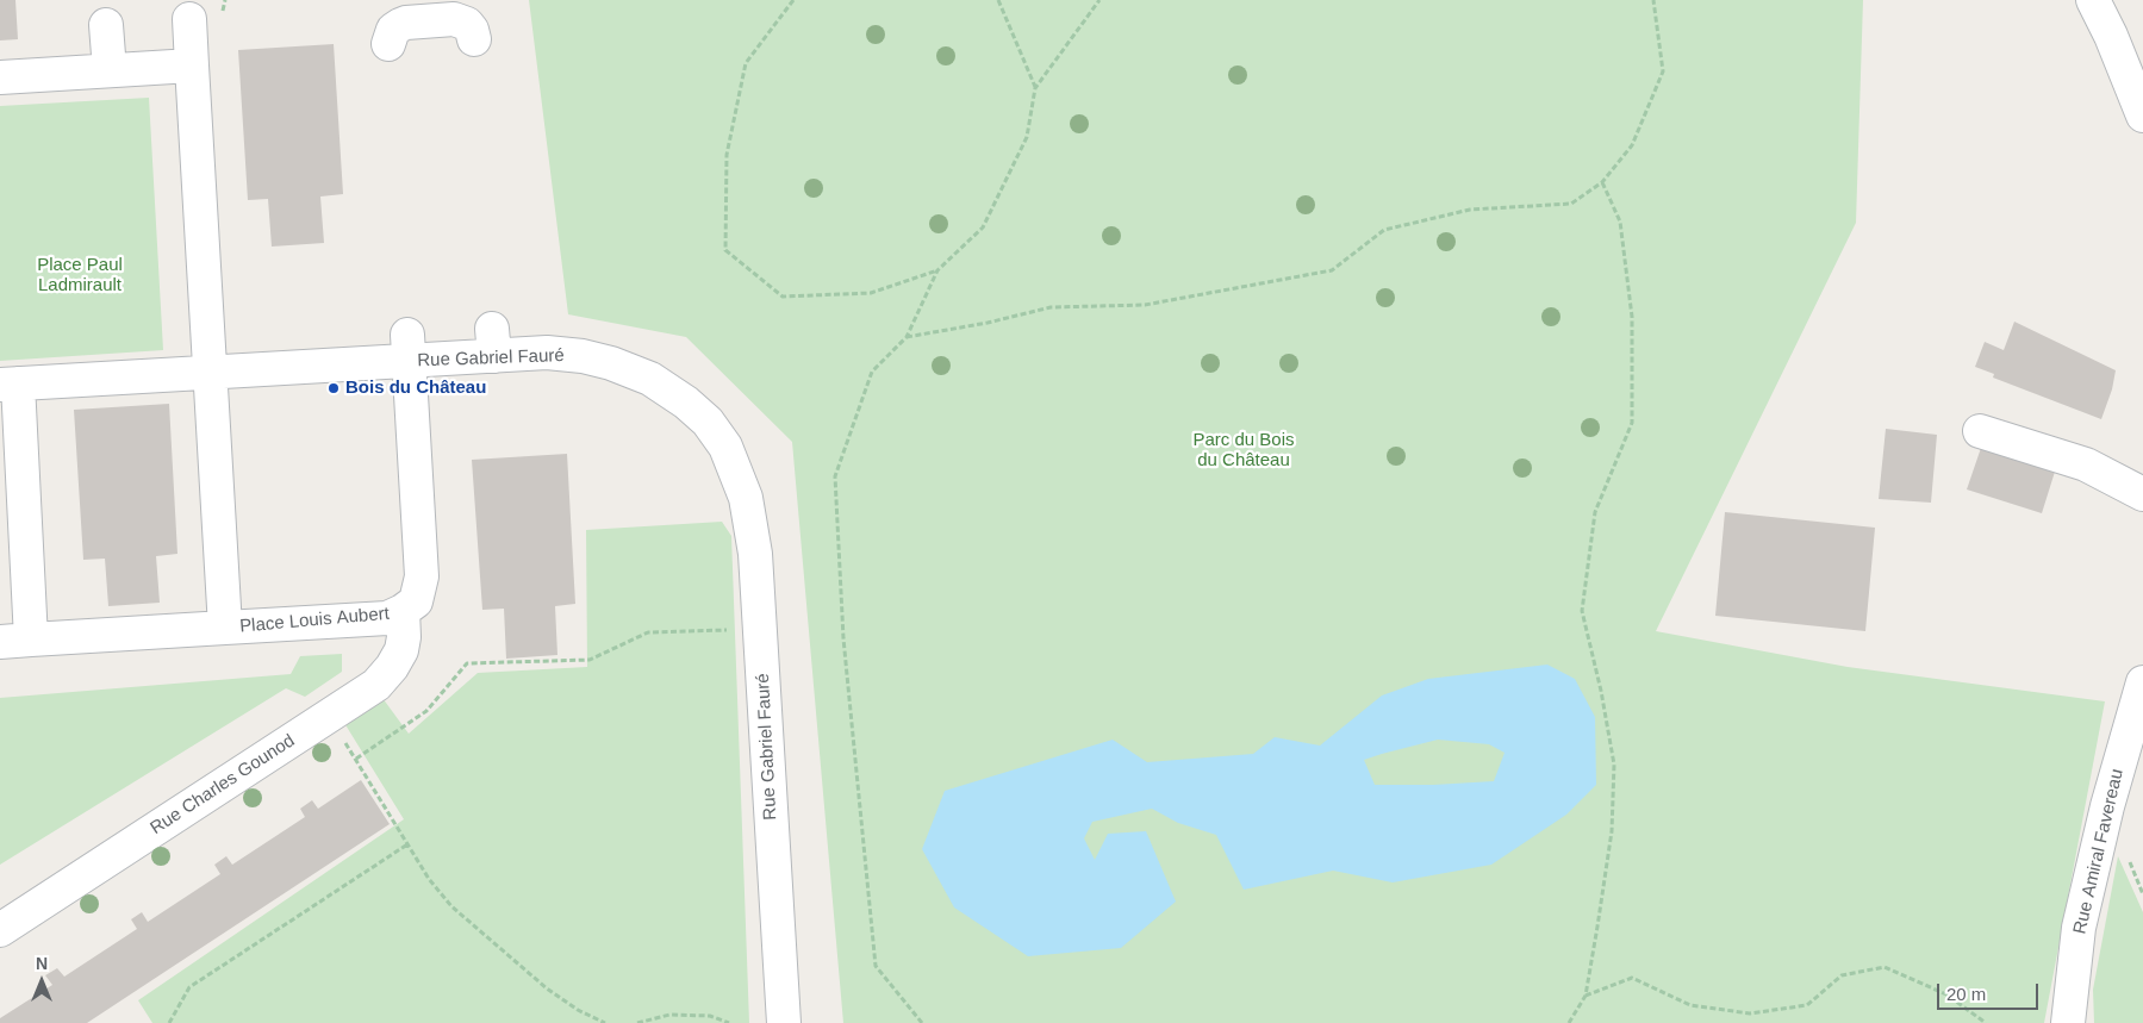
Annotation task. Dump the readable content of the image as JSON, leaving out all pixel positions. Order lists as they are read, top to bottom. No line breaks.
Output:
{"streets":{"street":["Rue Gabriel Fauré","Place Louis Aubert","Rue Charles Gounod","Rue Amiral Favereau"]},"crossings":[["Rue Gabriel Fauré","Place Louis Aubert"],["Place Louis Aubert","Rue Charles Gounod"]],"parks":["Place Paul Ladmirault","Parc du Bois du Château"],"places":["Bois du Château"],"scale_bar":"20 m","north":"top"}
